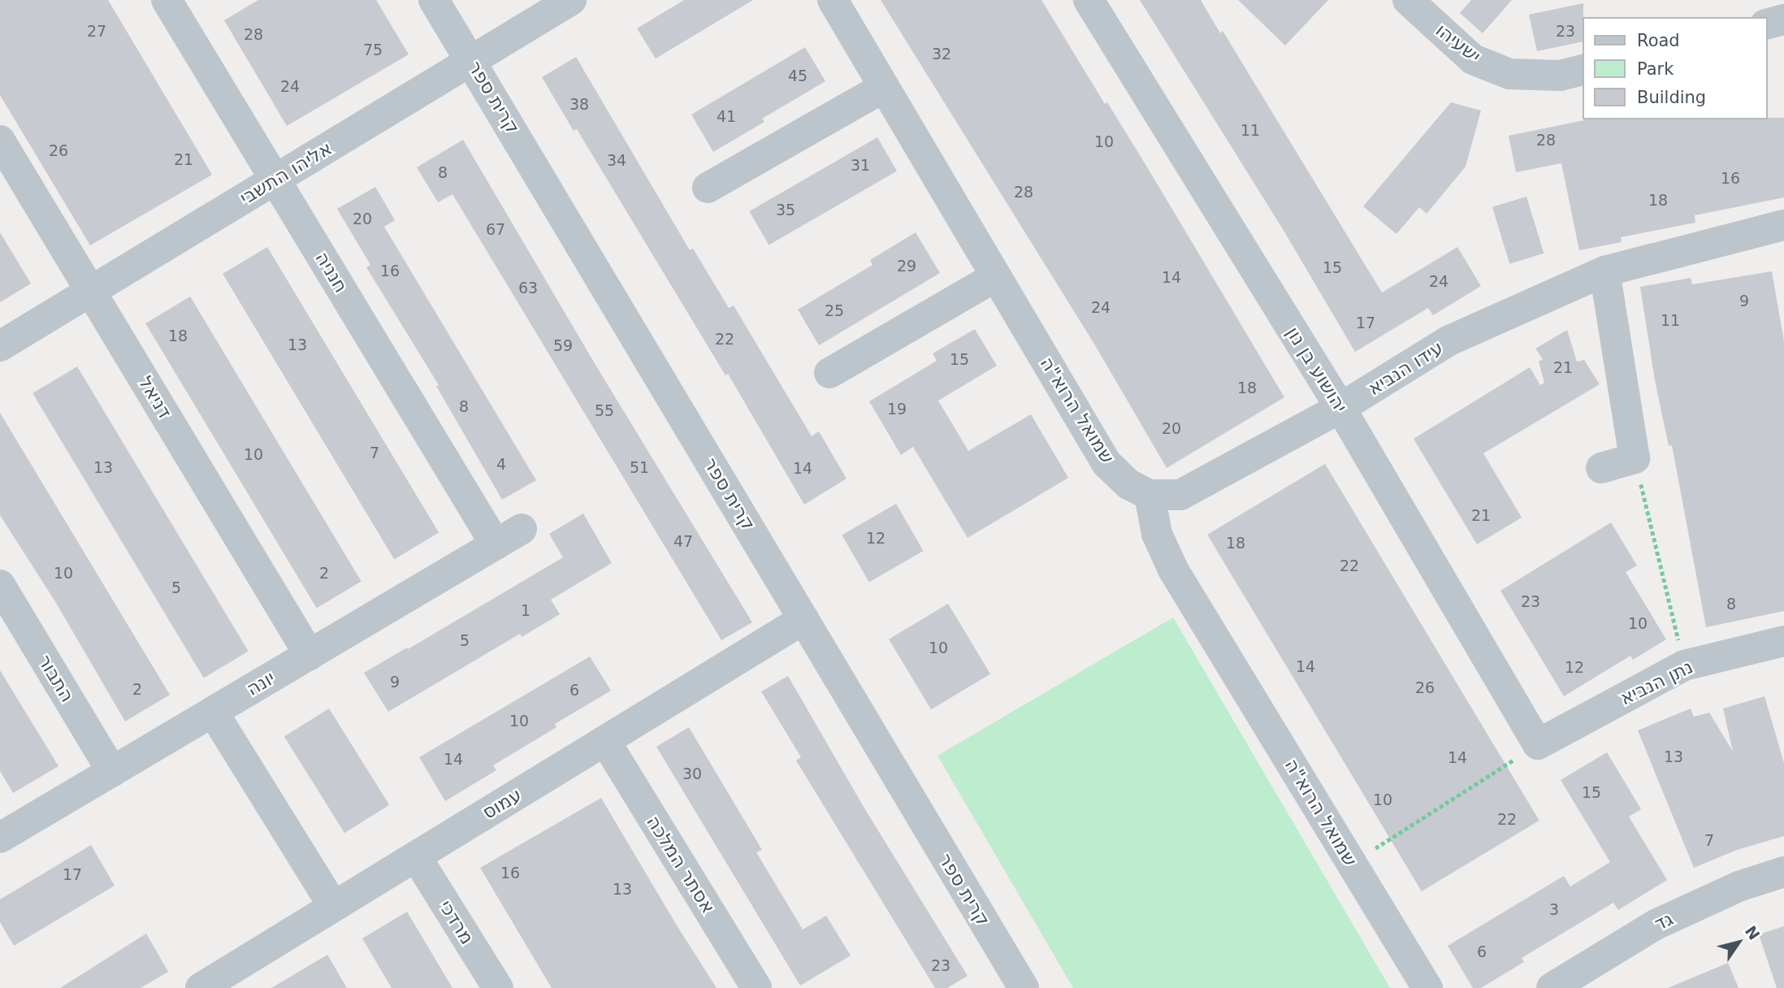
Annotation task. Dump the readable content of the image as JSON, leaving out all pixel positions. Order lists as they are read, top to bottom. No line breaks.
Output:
{"streets":{"street":["ישעיהו","קרית ספר","אליהו התשבי","חנניה","עידו הנביא","יהושוע בן נון","דניאל","שמואל הרוא\"ה","התבור","נתן הנביא","יונה","עמוס","אסתר המלכה","גד","מרדכי"]},"crossings":[["קרית ספר","אליהו התשבי"],["קרית ספר","עמוס"],["אליהו התשבי","חנניה"],["אליהו התשבי","דניאל"],["חנניה","יונה"],["עידו הנביא","יהושוע בן נון"],["עידו הנביא","שמואל הרוא\"ה"],["יהושוע בן נון","נתן הנביא"],["דניאל","יונה"],["התבור","יונה"],["עמוס","אסתר המלכה"],["עמוס","מרדכי"]],"house_numbers":["27","23","28","75","32","45","24","38","41","11","28","10","26","21","34","31","8","16","28","18","35","20","67","29","15","16","14","24","63","9","24","25","11","17","18","22","13","59","15","21","18","8","19","55","20","7","10","4","13","51","14","21","12","47","18","22","10","2","5","23","8","1","10","5","10","14","12","9","26","2","6","10","13","14","14","30","15","10","22","7","16","17","13","3","6","23"],"legend":["Road","Park","Building"],"north":"top right"}
